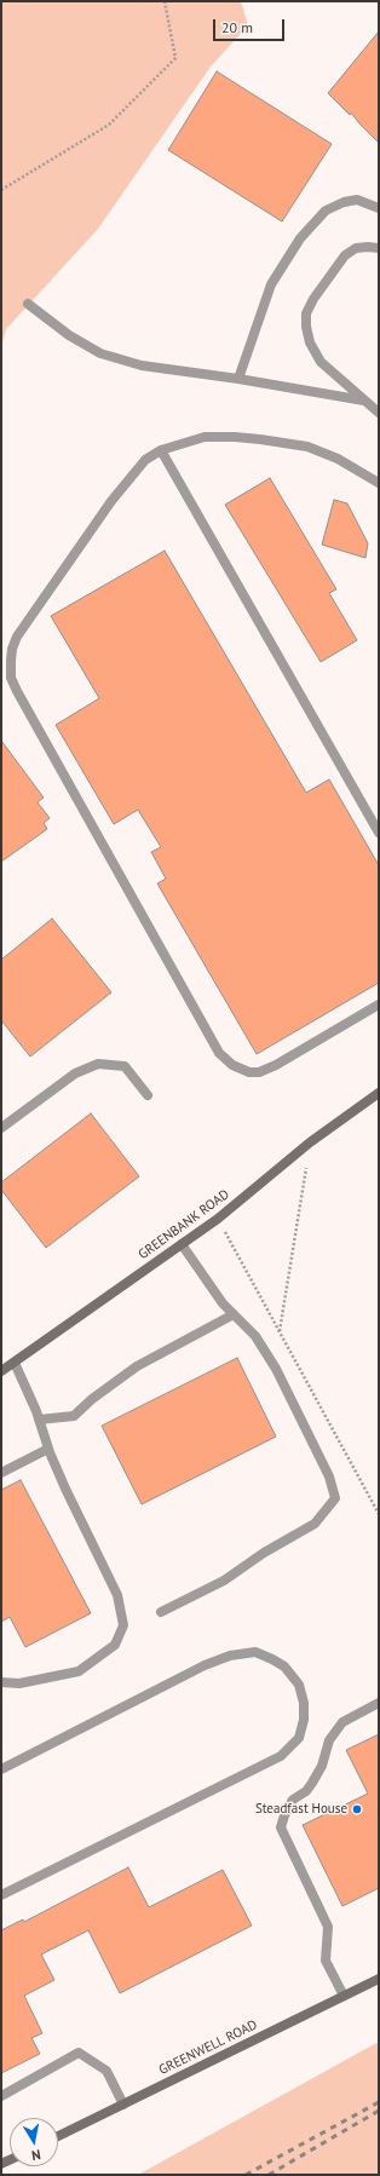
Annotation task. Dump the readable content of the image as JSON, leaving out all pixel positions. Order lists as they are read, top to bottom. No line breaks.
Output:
{"streets":{"street":["GREENBANK ROAD","GREENWELL ROAD"]},"places":["Steadfast House"],"scale_bar":"20 m","north":"bottom"}
